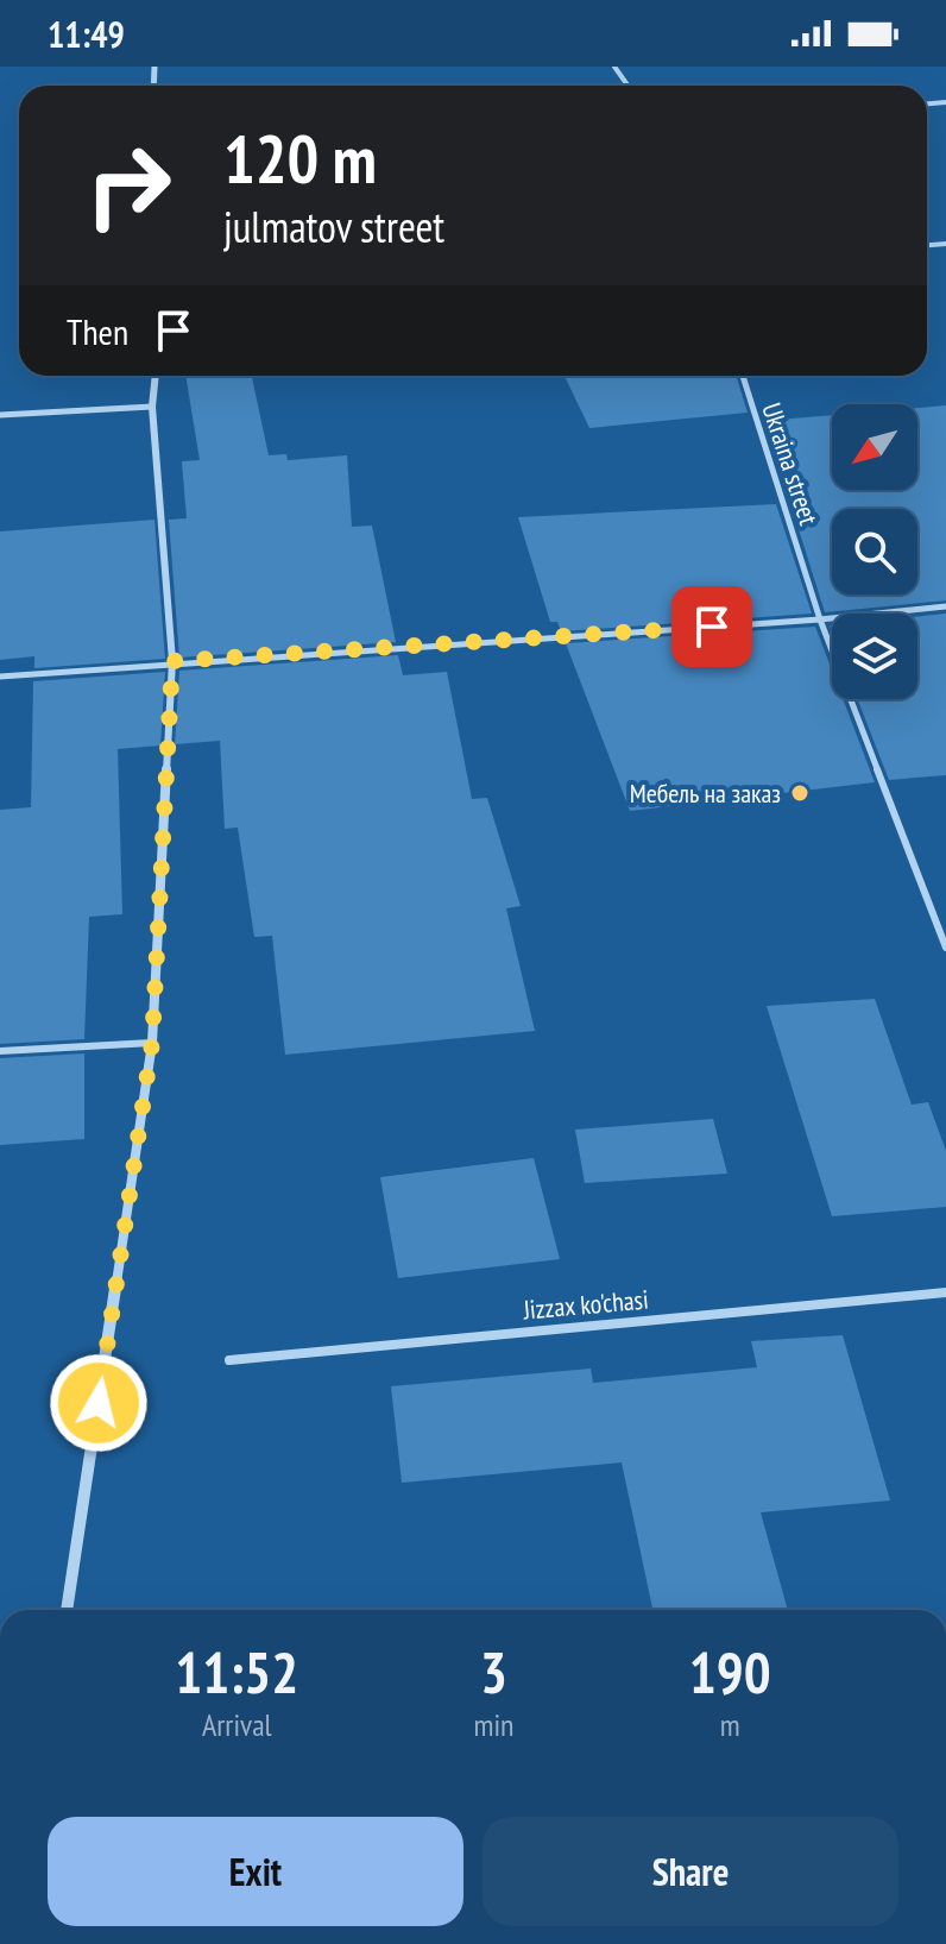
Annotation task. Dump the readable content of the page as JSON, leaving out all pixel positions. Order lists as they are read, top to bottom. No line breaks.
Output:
{"streets":{"lane":["Ukraina street","Jizzax ko'chasi"]},"places":["Мебель на заказ"],"north":"bottom left","page":{"status":"11:49","turn":["120 m","julmatov street"],"then":"Then","eta":["11:52","Arrival","3","min","190","m"],"buttons":["Exit","Share"]}}
